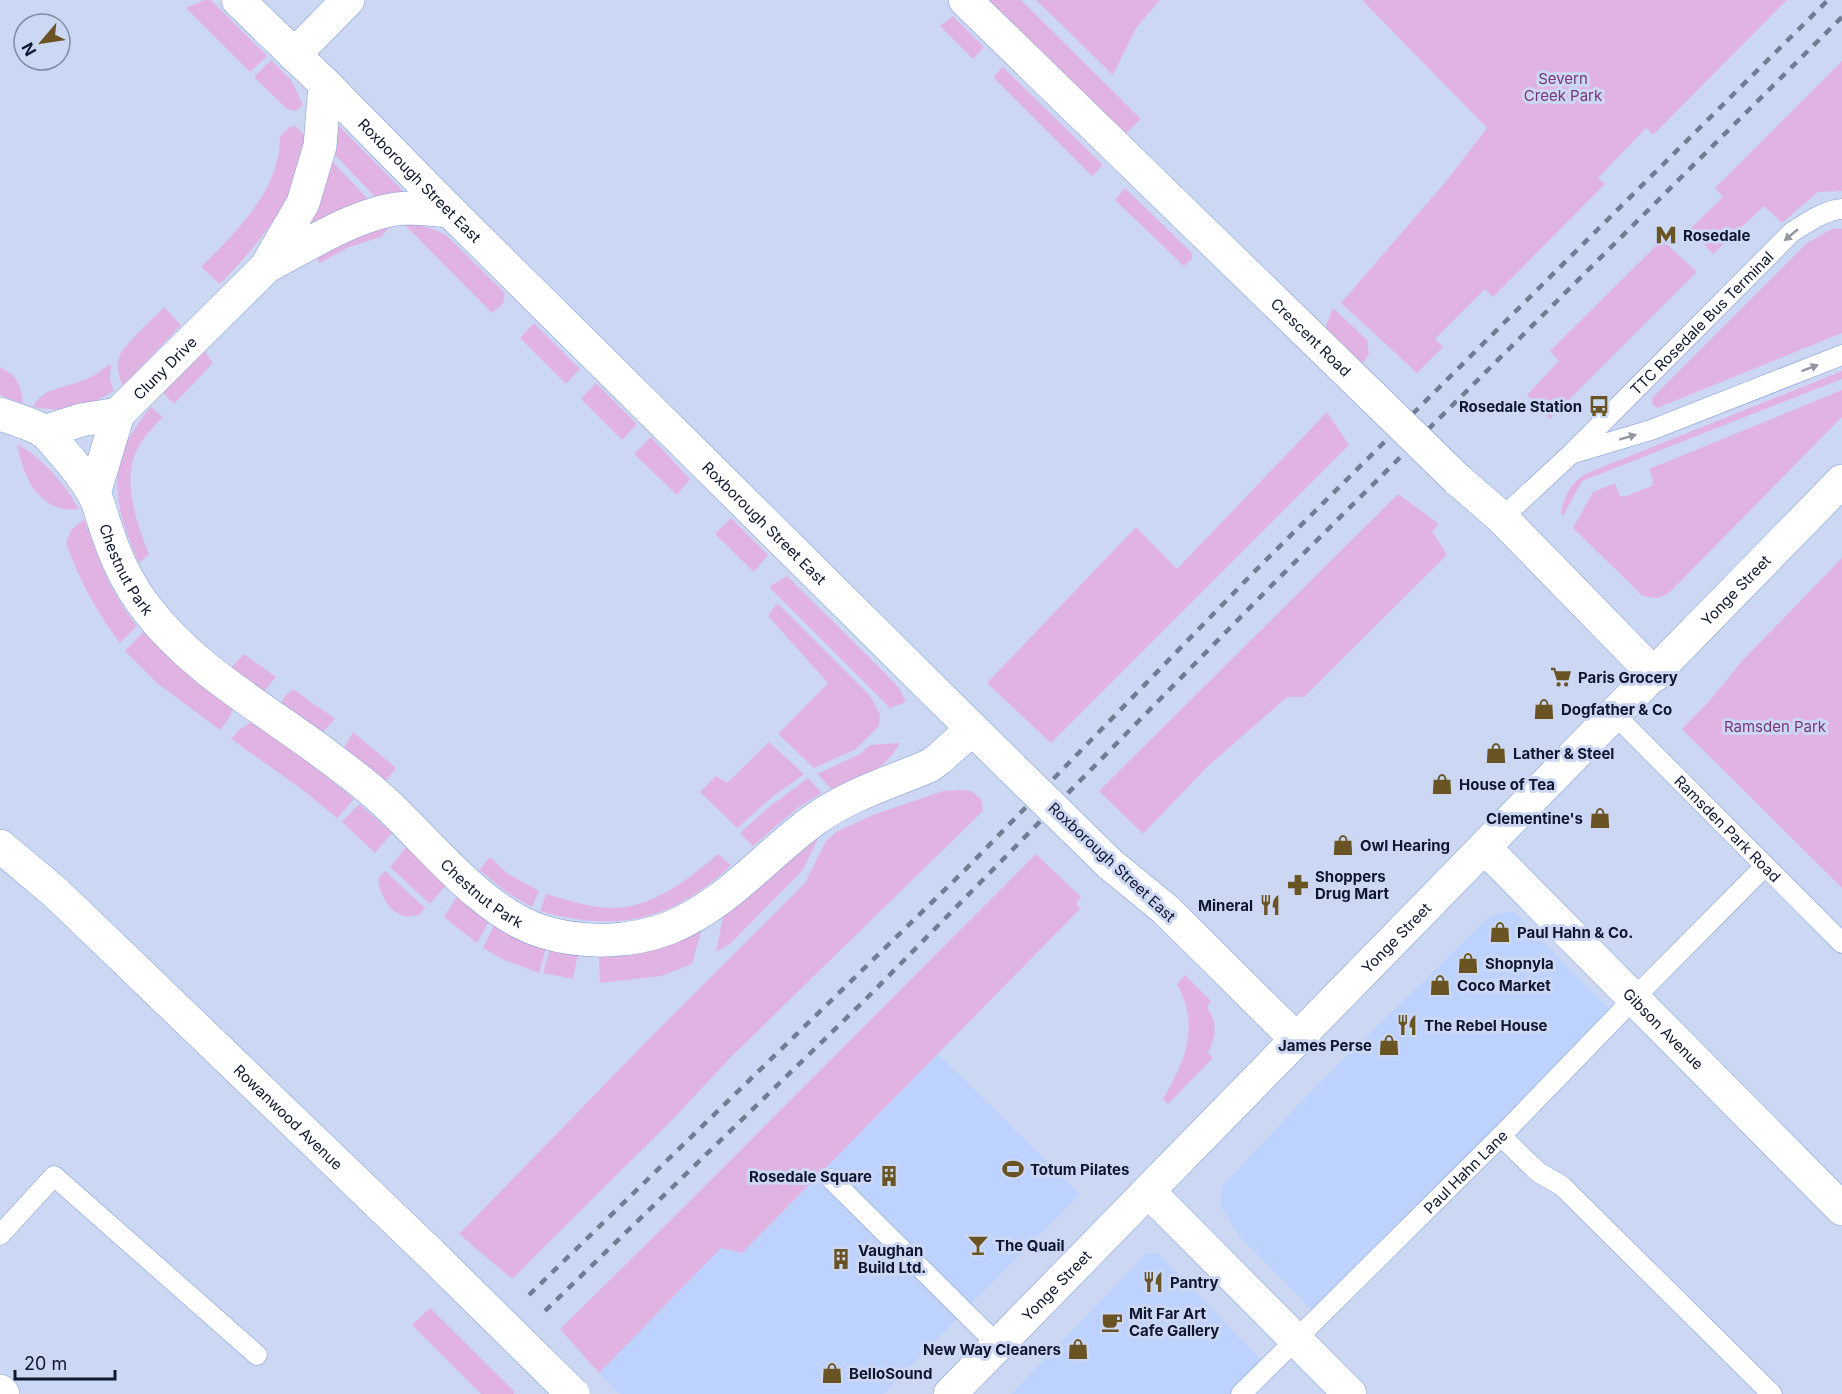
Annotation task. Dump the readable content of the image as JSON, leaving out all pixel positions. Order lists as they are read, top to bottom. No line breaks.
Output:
{"streets":{"street":["Roxborough Street East","Crescent Road","Cluny Drive","Chestnut Park","Yonge Street","Gibson Avenue","Rowanwood Avenue"],"lane":["TTC Rosedale Bus Terminal","Ramsden Park Road","Paul Hahn Lane"]},"crossings":[["Roxborough Street East","Cluny Drive"],["Roxborough Street East","Chestnut Park"],["Roxborough Street East","Yonge Street"],["TTC Rosedale Bus Terminal","Crescent Road"],["Crescent Road","Yonge Street"],["Yonge Street","Ramsden Park Road"],["Yonge Street","Gibson Avenue"],["Ramsden Park Road","Paul Hahn Lane"],["Gibson Avenue","Paul Hahn Lane"]],"parks":["Severn Creek Park","Ramsden Park"],"places":{"metro station":["Rosedale"],"bus stop":["Rosedale Station"],"supermarket":["Paris Grocery"],"shop":["Dogfather & Co","Lather & Steel","House of Tea","Clementine's","Owl Hearing","Paul Hahn & Co.","Shopnyla","Coco Market","James Perse","New Way Cleaners","BelloSound"],"pharmacy":["Shoppers Drug Mart"],"restaurant":["Mineral","The Rebel House","Pantry"],"sports":["Totum Pilates"],"building":["Rosedale Square","Vaughan Build Ltd."],"bar":["The Quail"],"cafe":["Mit Far Art Cafe Gallery"]},"scale_bar":"20 m","north":"bottom left"}
